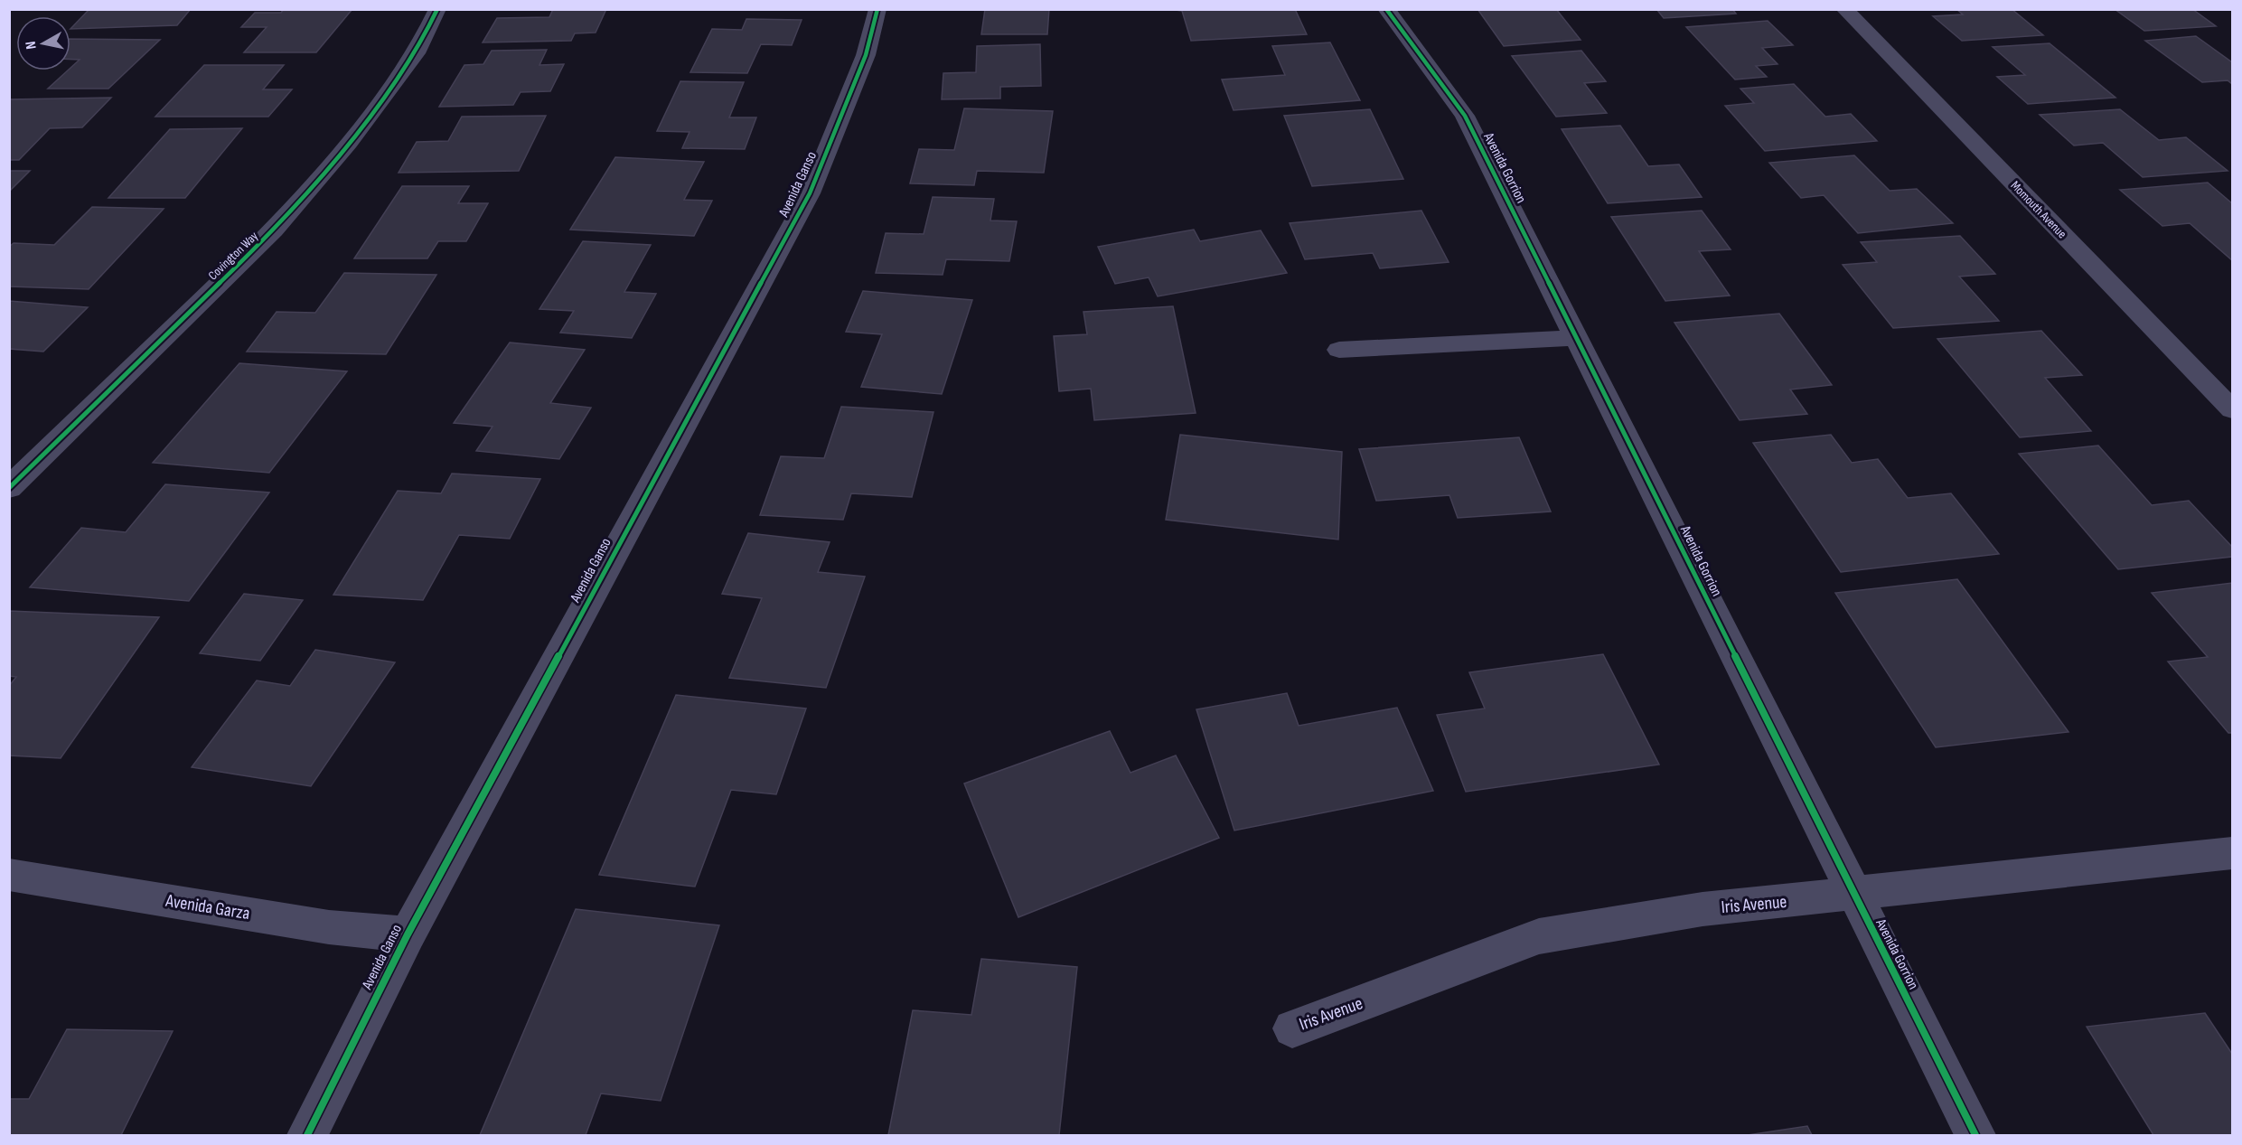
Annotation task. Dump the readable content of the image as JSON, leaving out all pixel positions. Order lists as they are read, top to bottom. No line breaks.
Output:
{"streets":{"street":["Avenida Gorrion","Avenida Ganso","Momouth Avenue","Covington Way","Iris Avenue","Avenida Garza"]},"crossings":[["Avenida Gorrion","Iris Avenue"],["Avenida Ganso","Avenida Garza"]],"north":"left"}
